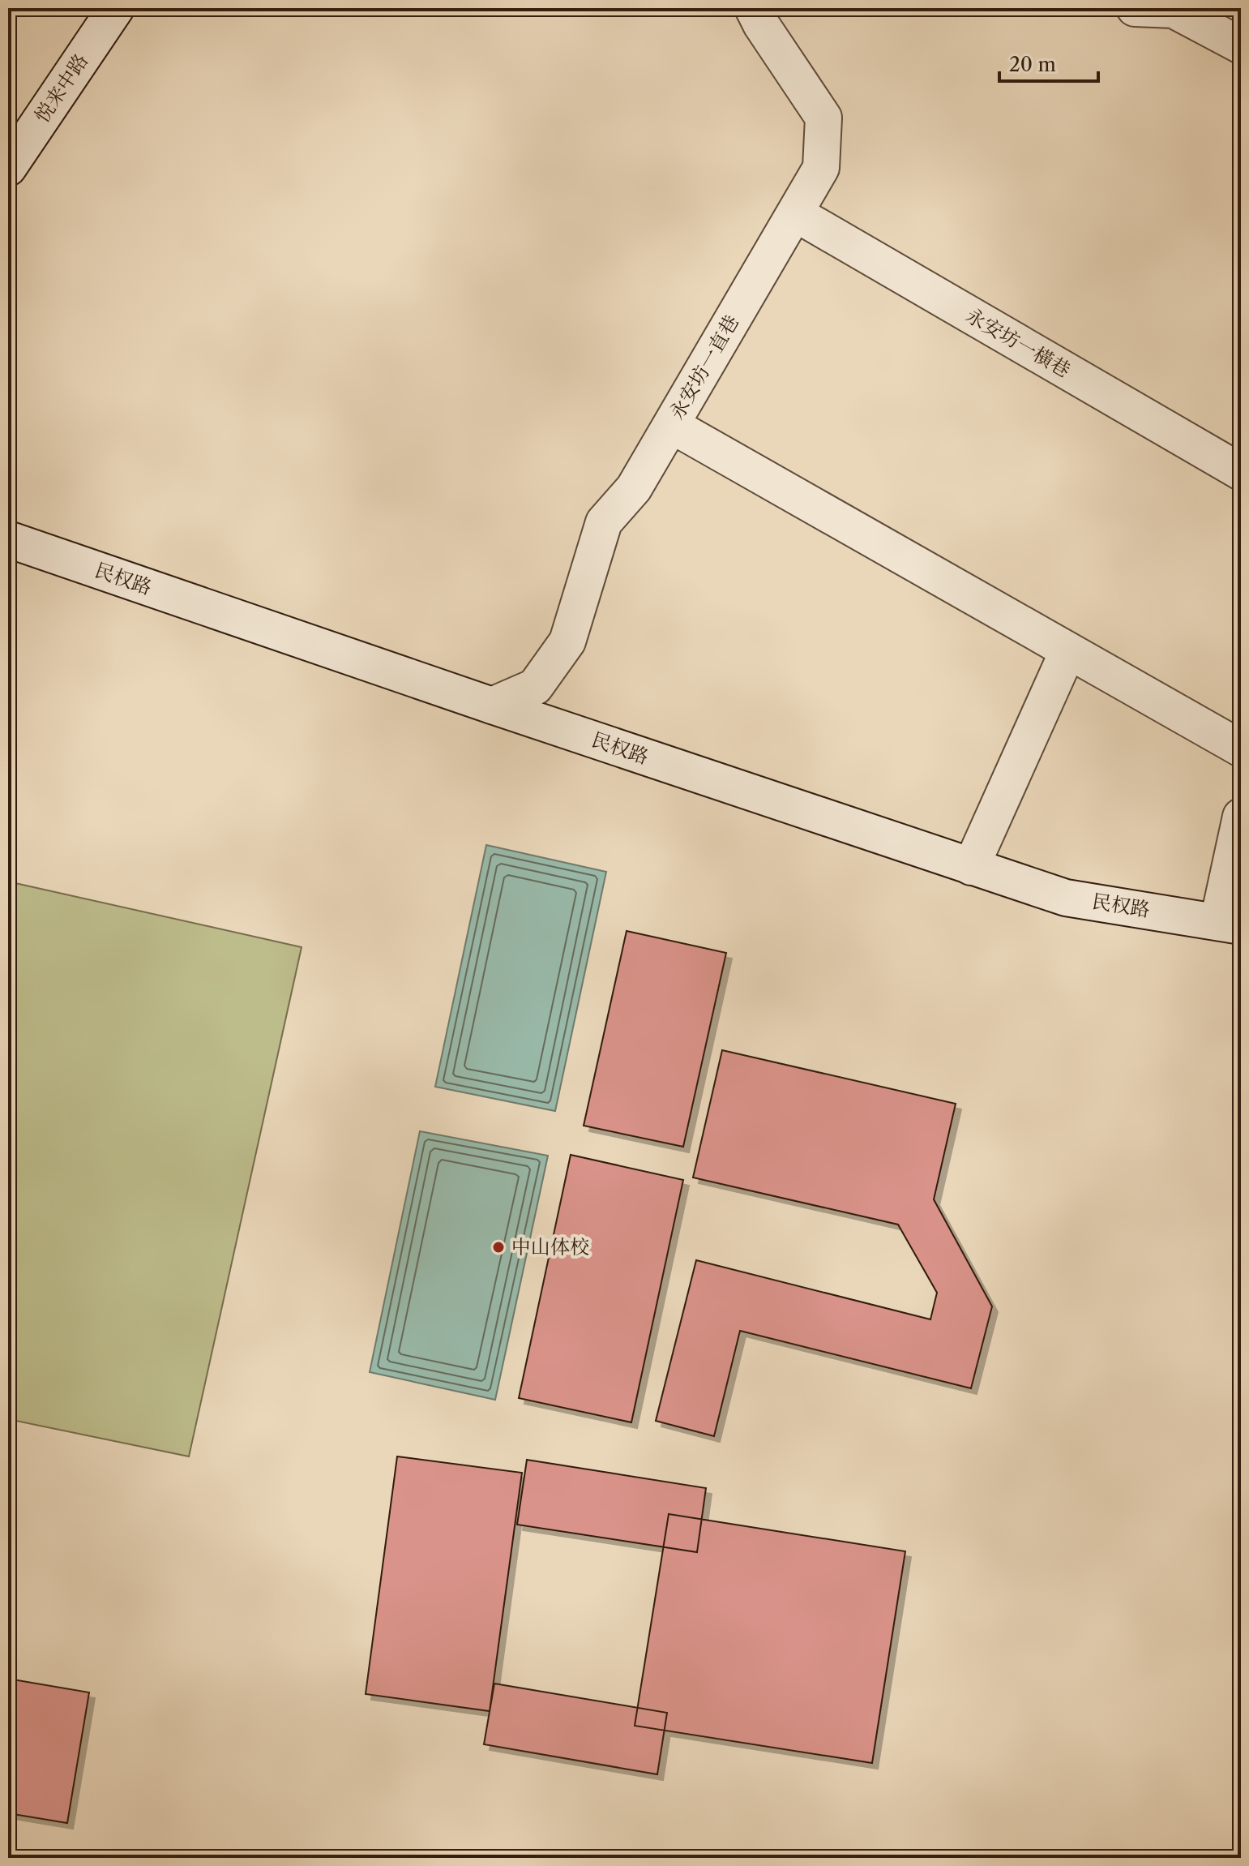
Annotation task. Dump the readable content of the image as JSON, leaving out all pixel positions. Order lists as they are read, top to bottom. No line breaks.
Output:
{"streets":{"street":["悦来中路","永安坊一橫巷","永安坊一直巷","民权路"]},"crossings":[["永安坊一橫巷","永安坊一直巷"],["永安坊一直巷","民权路"]],"places":["中山体校"],"scale_bar":"20 m"}
